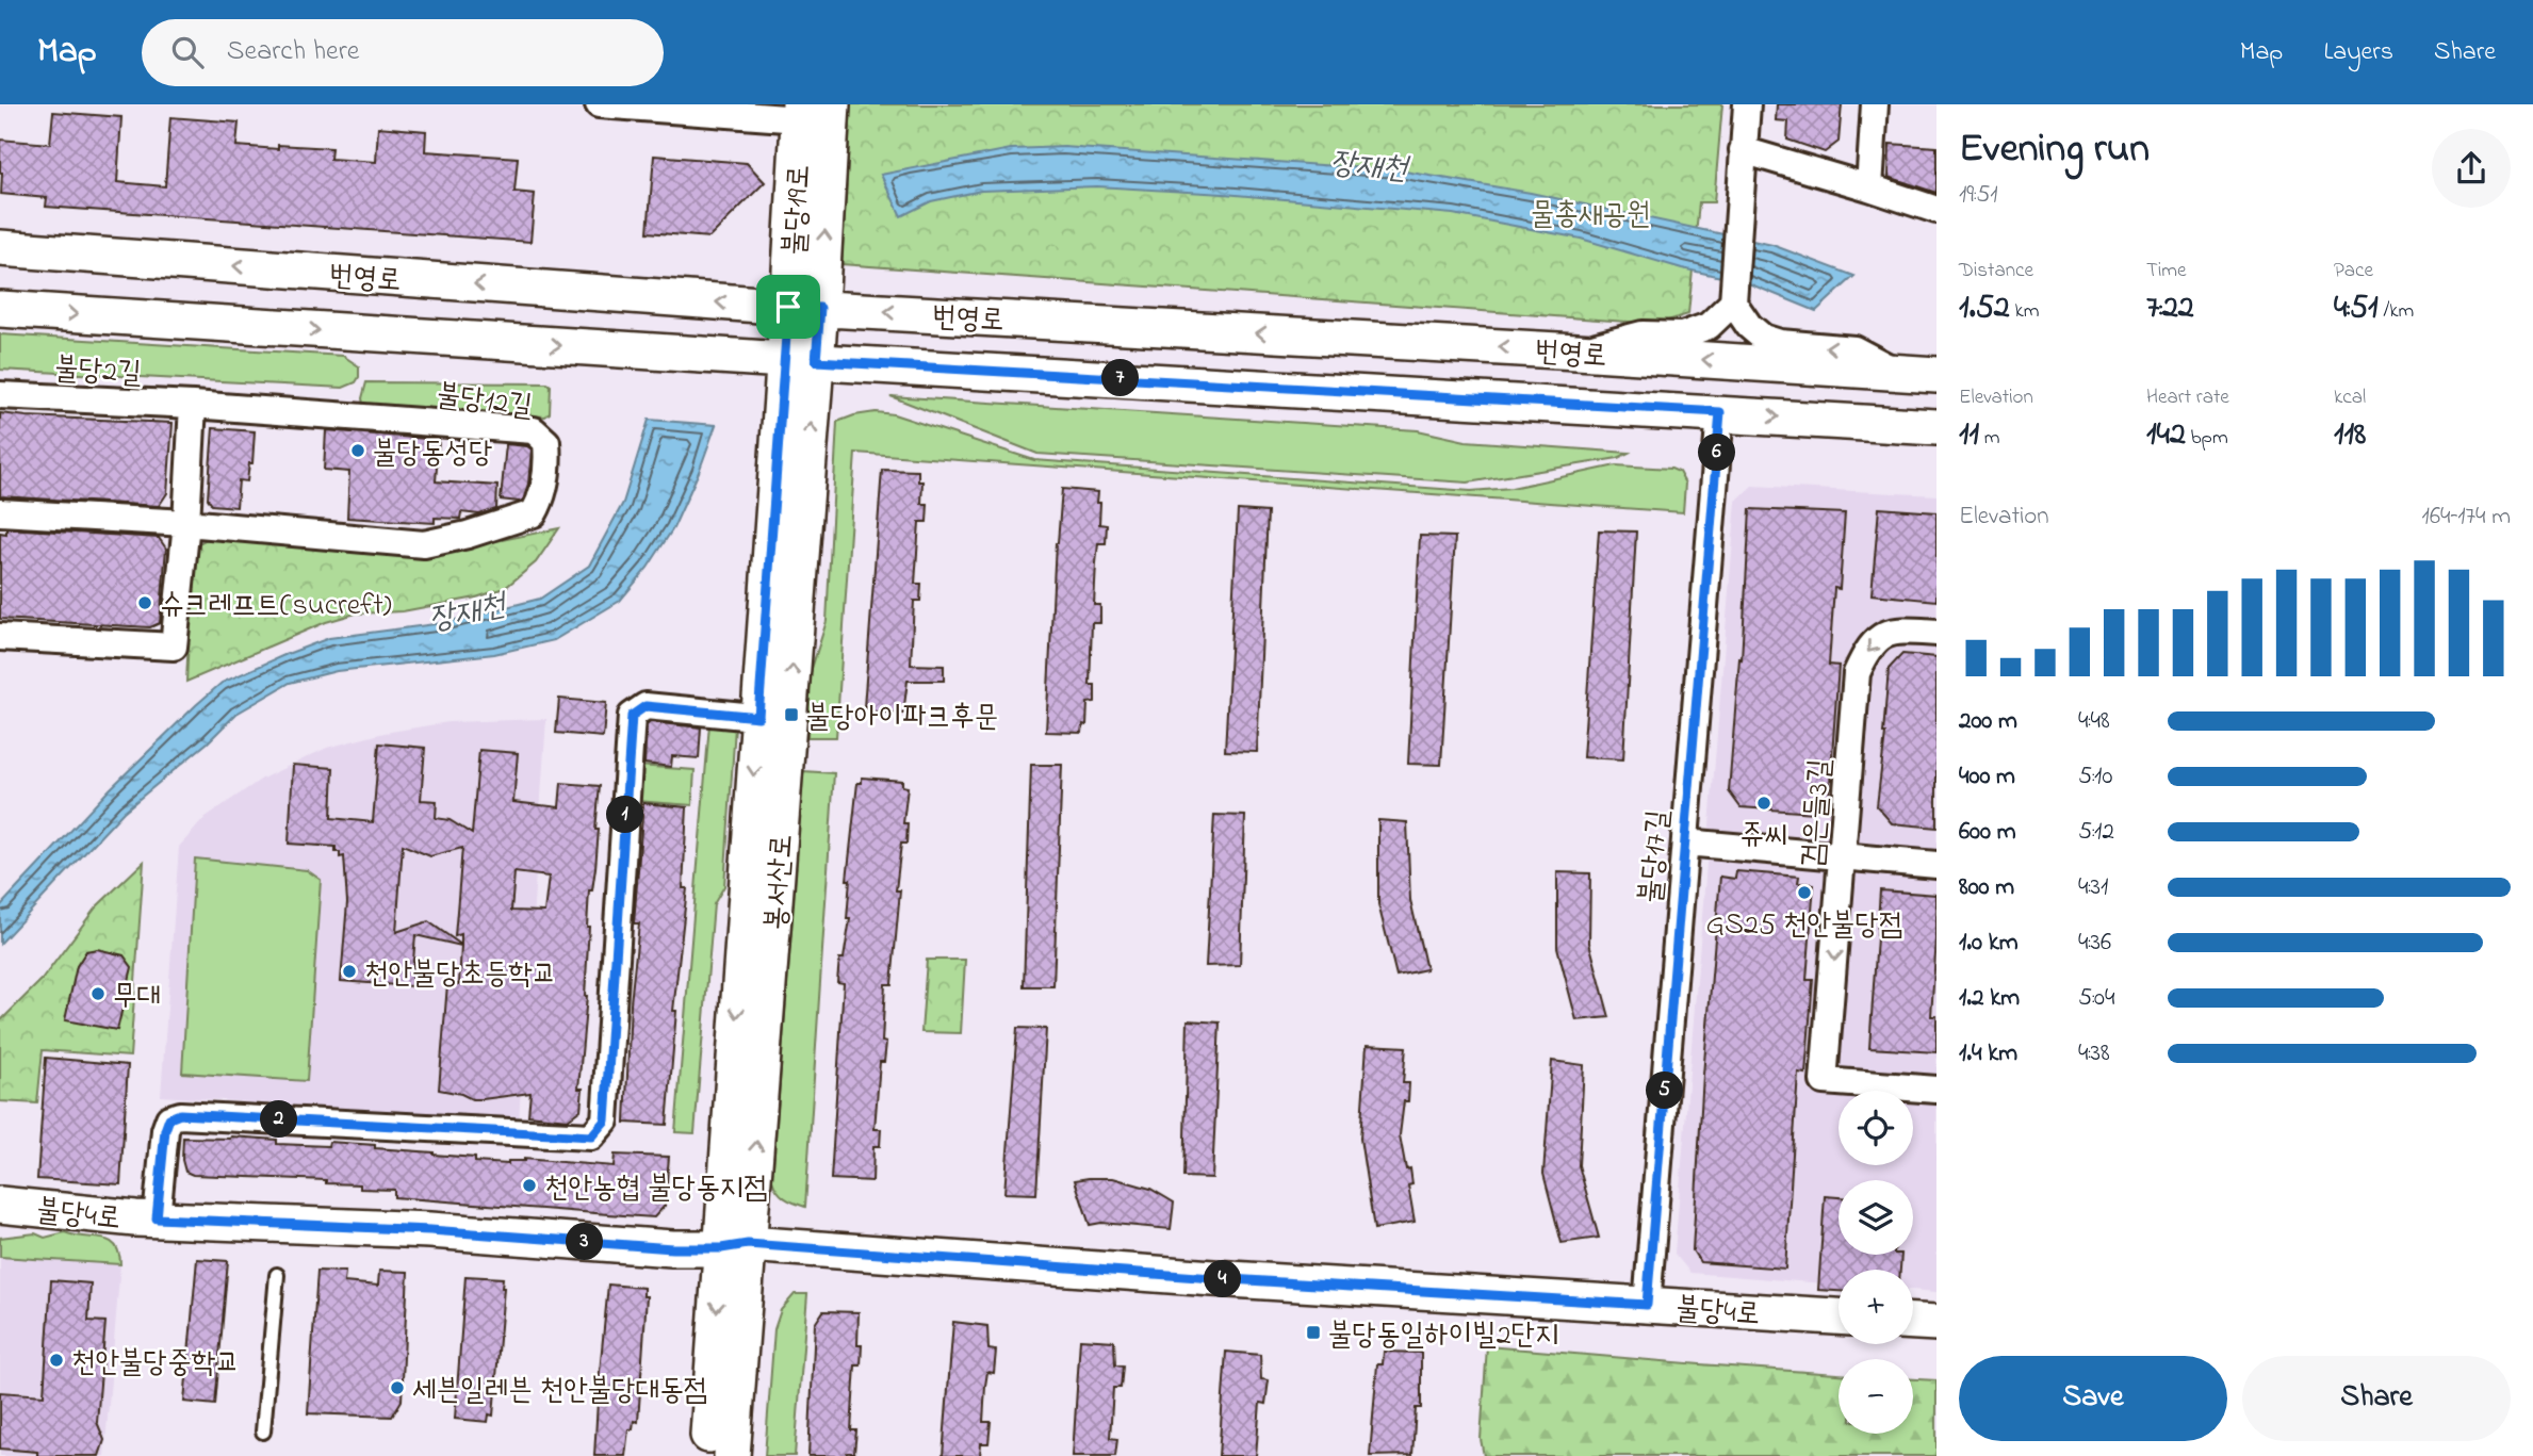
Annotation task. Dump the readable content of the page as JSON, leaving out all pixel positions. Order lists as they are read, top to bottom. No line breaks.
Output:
{"streets":{"main road":["불당19로","번영로","봉서산로","불당4로"],"street":["불당2길","불당12길","검은들3길","불당17길"]},"crossings":[["불당19로","번영로"],["불당19로","봉서산로"],["번영로","불당17길"],["번영로","봉서산로"],["불당2길","불당12길"],["불당17길","불당4로"],["봉서산로","불당4로"]],"water":["장재천"],"parks":["물총새공원"],"places":{"other":["불당동성당","슈크레프트(sucreft)","쥬씨","GS25 천안불당점","천안불당초등학교","무대","천안농협 불당동지점","천안불당중학교","세븐일레븐 천안불당대동점"],"transit":["불당아이파크후문","불당동일하이빌2단지"]},"page":{"header":"Map","search":"Search here","nav":["Map","Layers","Share"],"heading":["Evening run","19:51"],"stats":[["Distance","1.52 km"],["Time","7:22"],["Pace","4:51 /km"],["Elevation","11 m"],["Heart rate","142 bpm"],["kcal","118"]],"pins":["7","6","1","5","2","3","4"],"chart":["Elevation","164–174 m"],"list":[{"name":"200 m","note":"4:48"},{"name":"400 m","note":"5:10"},{"name":"600 m","note":"5:12"},{"name":"800 m","note":"4:31"},{"name":"1.0 km","note":"4:36"},{"name":"1.2 km","note":"5:04"},{"name":"1.4 km","note":"4:38"}],"map_buttons":["+","−"],"buttons":["Save","Share"]}}
